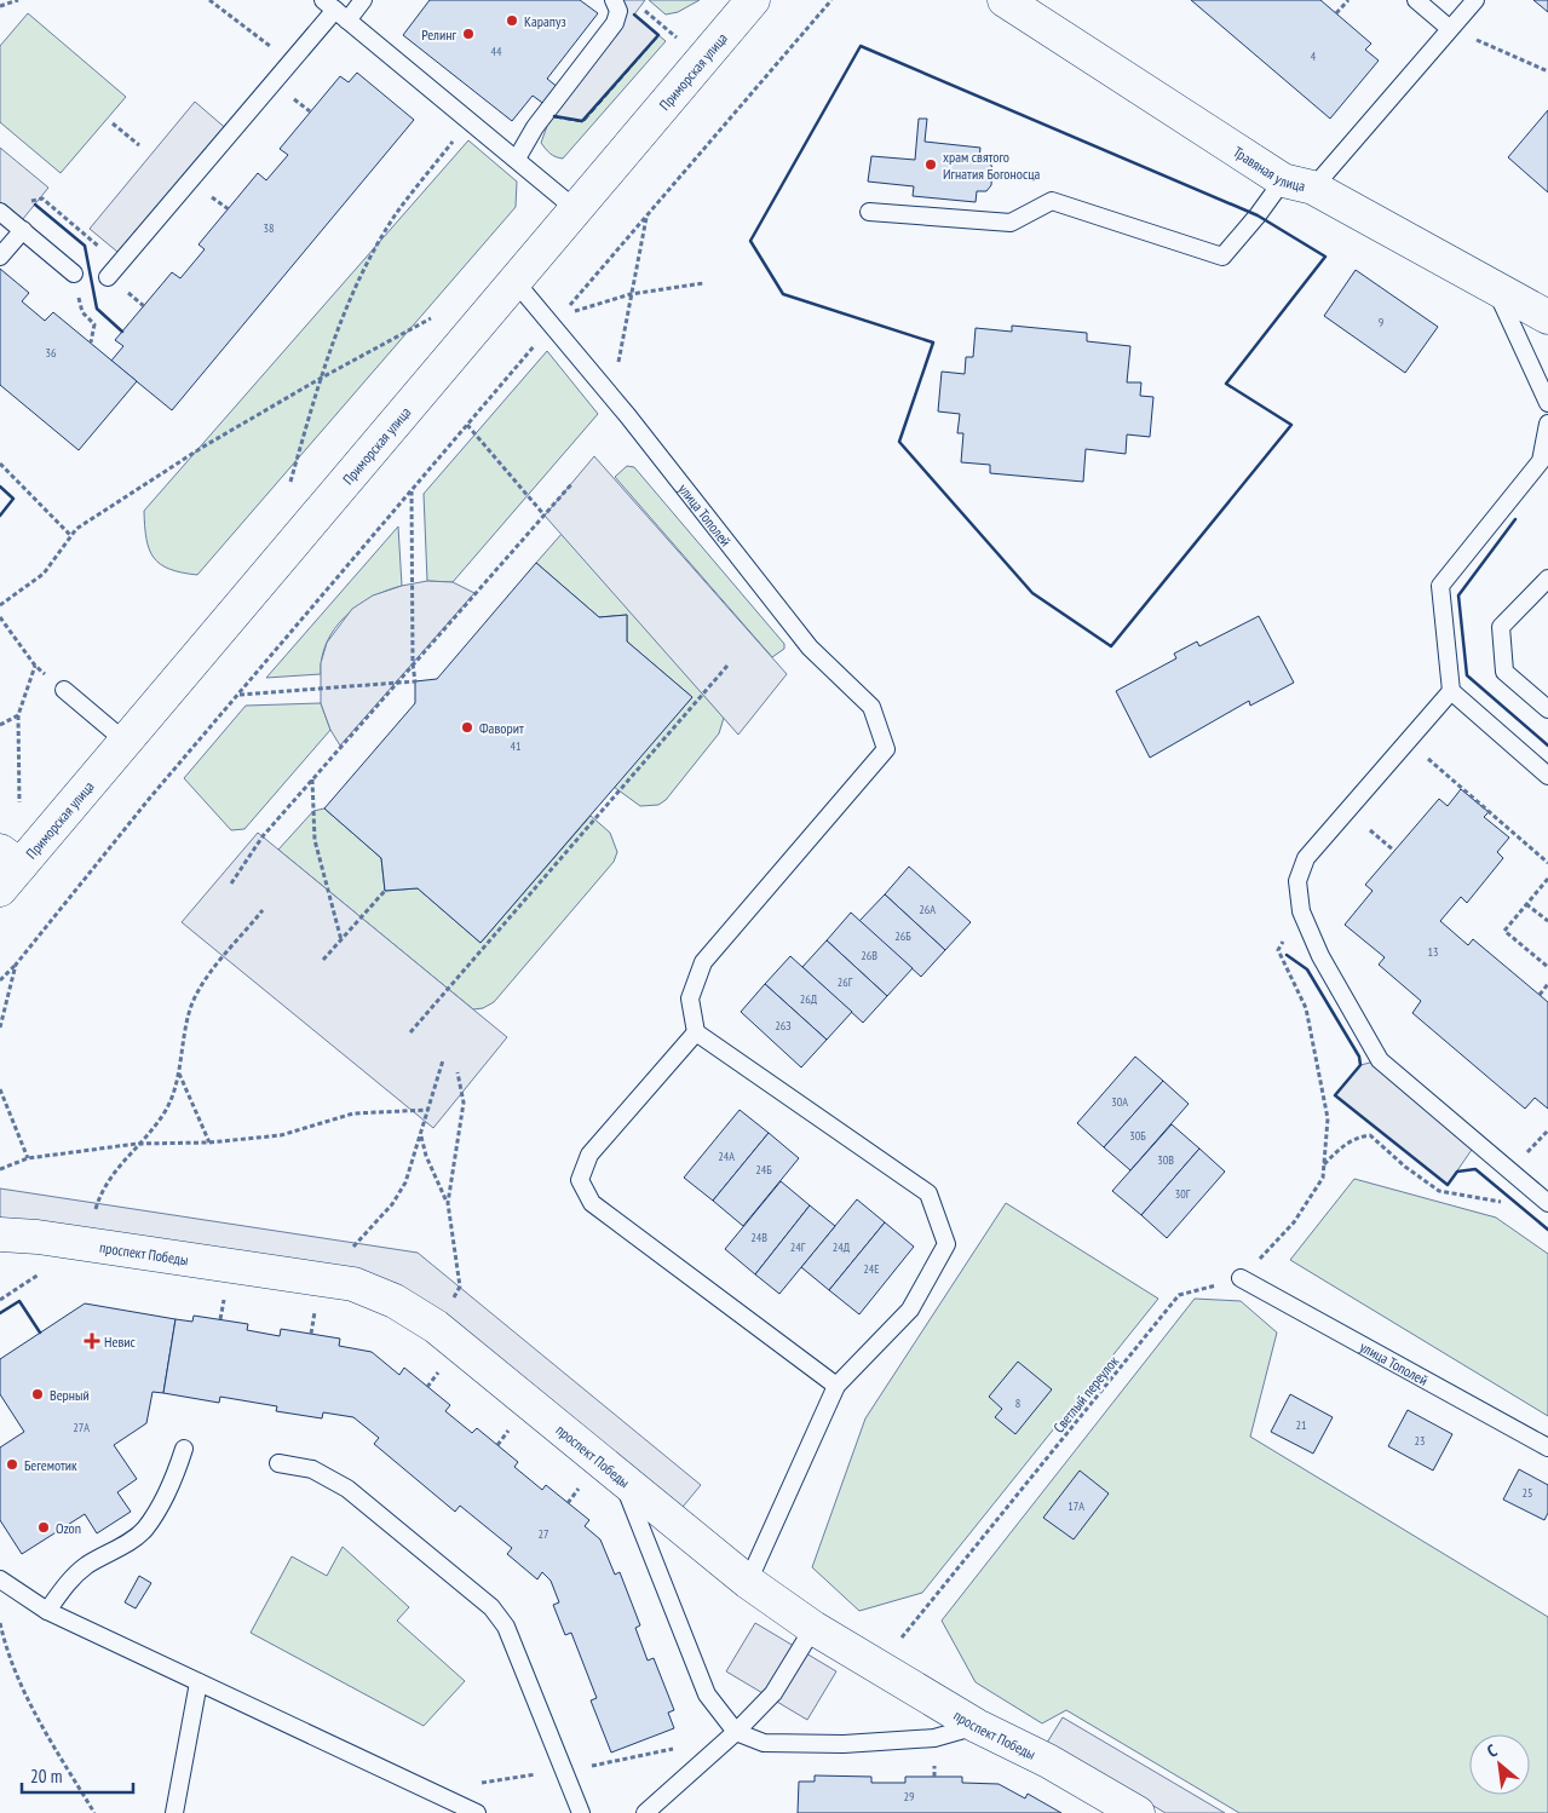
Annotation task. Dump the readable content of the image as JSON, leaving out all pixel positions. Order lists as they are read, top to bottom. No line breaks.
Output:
{"streets":{"street":["Приморская улица","Травяная улица","проспект Победы"],"lane":["улица Тополей"],"path":["Светлый переулок"]},"crossings":[["Приморская улица","улица Тополей"],["улица Тополей","Светлый переулок"],["проспект Победы","Светлый переулок"]],"places":{"other":["Карапуз","Релинг","храм святого Игнатия Богоносца","Фаворит","Верный","Бегемотик","Ozon"],"health":["Невис"]},"house_numbers":["44","4","38","9","36","41","26А","26Б","13","26В","26Г","26Д","26З","30А","30Б","24А","30В","24Б","30Г","24В","24Г","24Д","24Е","8","21","27А","23","25","17А","27","29"],"scale_bar":"20 m","north":"top left"}
